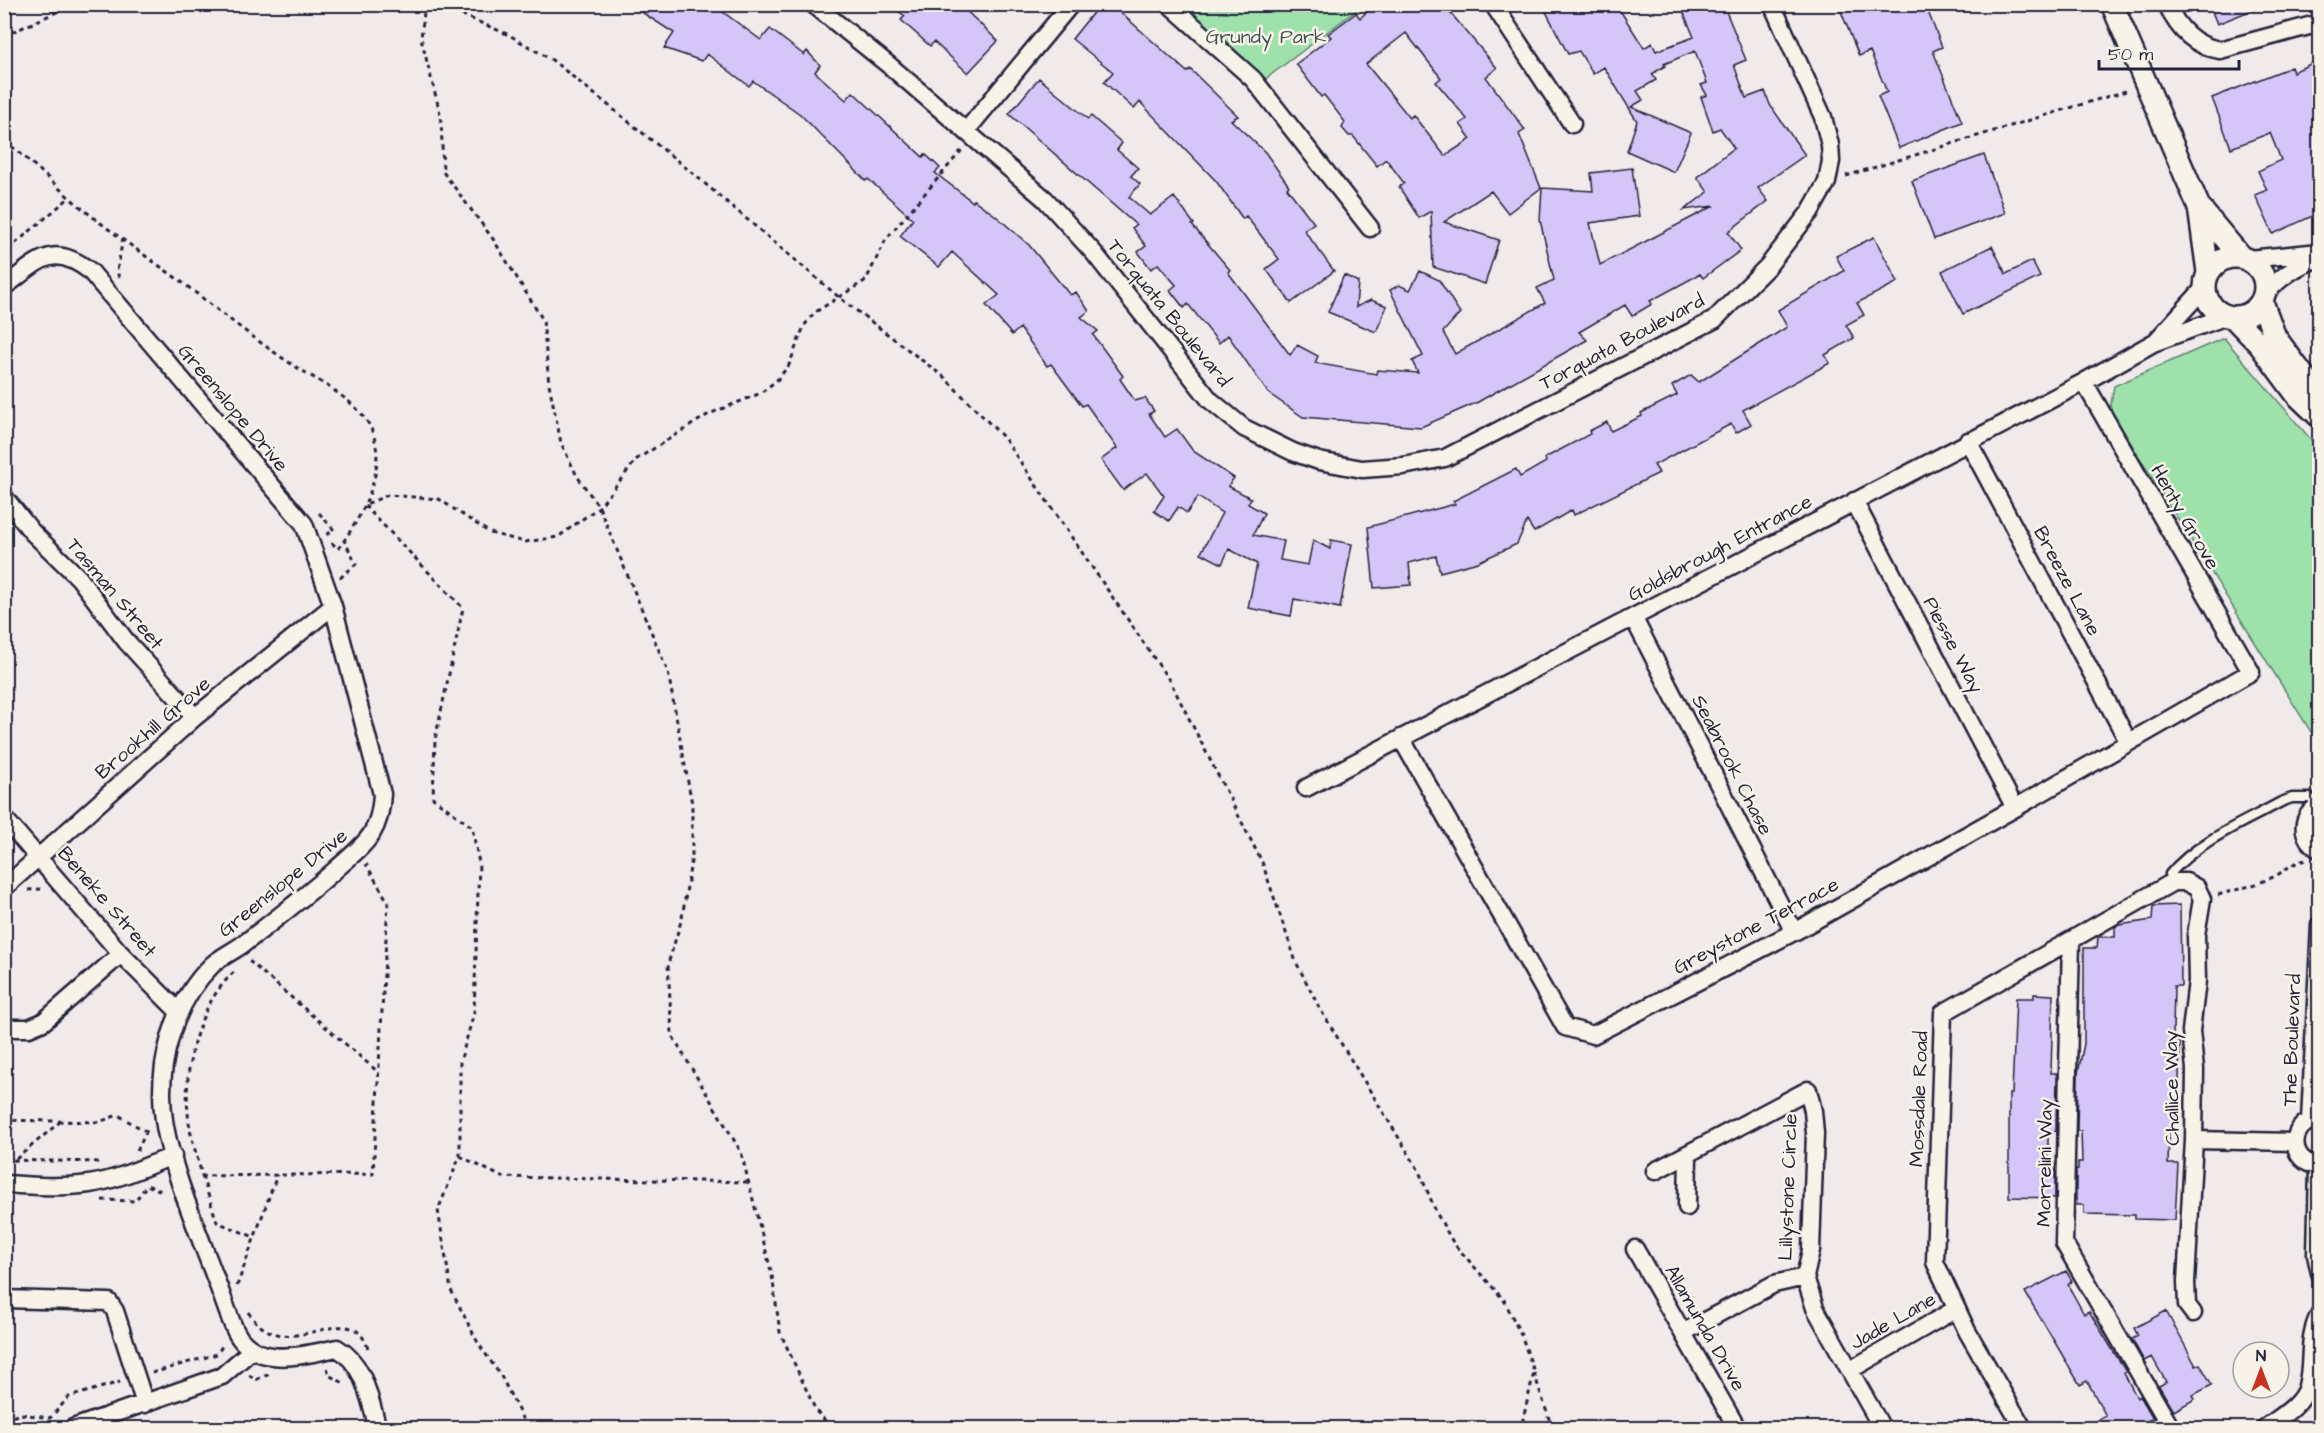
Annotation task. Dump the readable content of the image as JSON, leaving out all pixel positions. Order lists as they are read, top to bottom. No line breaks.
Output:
{"streets":{"street":["Torquata Boulevard","Greenslope Drive","Henty Grove","Goldsbrough Entrance","Breeze Lane","Tasman Street","Piesse Way","Brookhill Grove","Seabrook Chase","Beneke Street","Greystone Terrace","The Boulevard","Challice Way","Mossdale Road","Morrelini Way","Lillystone Circle","Jade Lane","Allamunda Drive"]},"crossings":[["Greenslope Drive","Brookhill Grove"],["Greenslope Drive","Beneke Street"],["Henty Grove","Goldsbrough Entrance"],["Henty Grove","Greystone Terrace"],["Goldsbrough Entrance","Breeze Lane"],["Goldsbrough Entrance","Piesse Way"],["Goldsbrough Entrance","Seabrook Chase"],["Goldsbrough Entrance","Greystone Terrace"],["Breeze Lane","Greystone Terrace"],["Tasman Street","Brookhill Grove"],["Piesse Way","Greystone Terrace"],["Brookhill Grove","Beneke Street"],["Seabrook Chase","Greystone Terrace"],["Mossdale Road","Morrelini Way"],["Mossdale Road","Jade Lane"],["Lillystone Circle","Jade Lane"],["Lillystone Circle","Allamunda Drive"]],"parks":["Grundy Park"],"scale_bar":"50 m","north":"top"}
